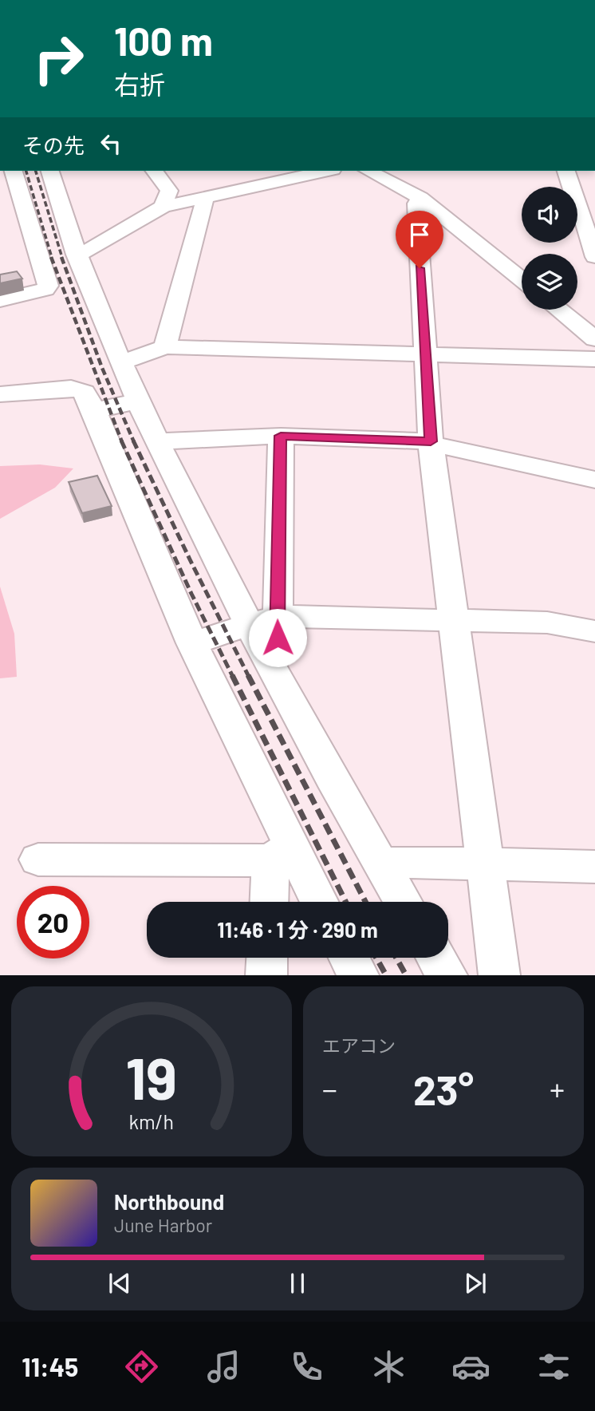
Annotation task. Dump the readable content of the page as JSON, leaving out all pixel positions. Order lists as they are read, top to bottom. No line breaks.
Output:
{"page":{"turn":["100 m","右折"],"then":"その先","limit":"20","trip":"11:46 · 1 分 · 290 m","tile":"エアコン","heat":["−","23°","+"],"song":["Northbound","June Harbor"],"tabs":"11:45","gauge":["19","km/h"]}}
